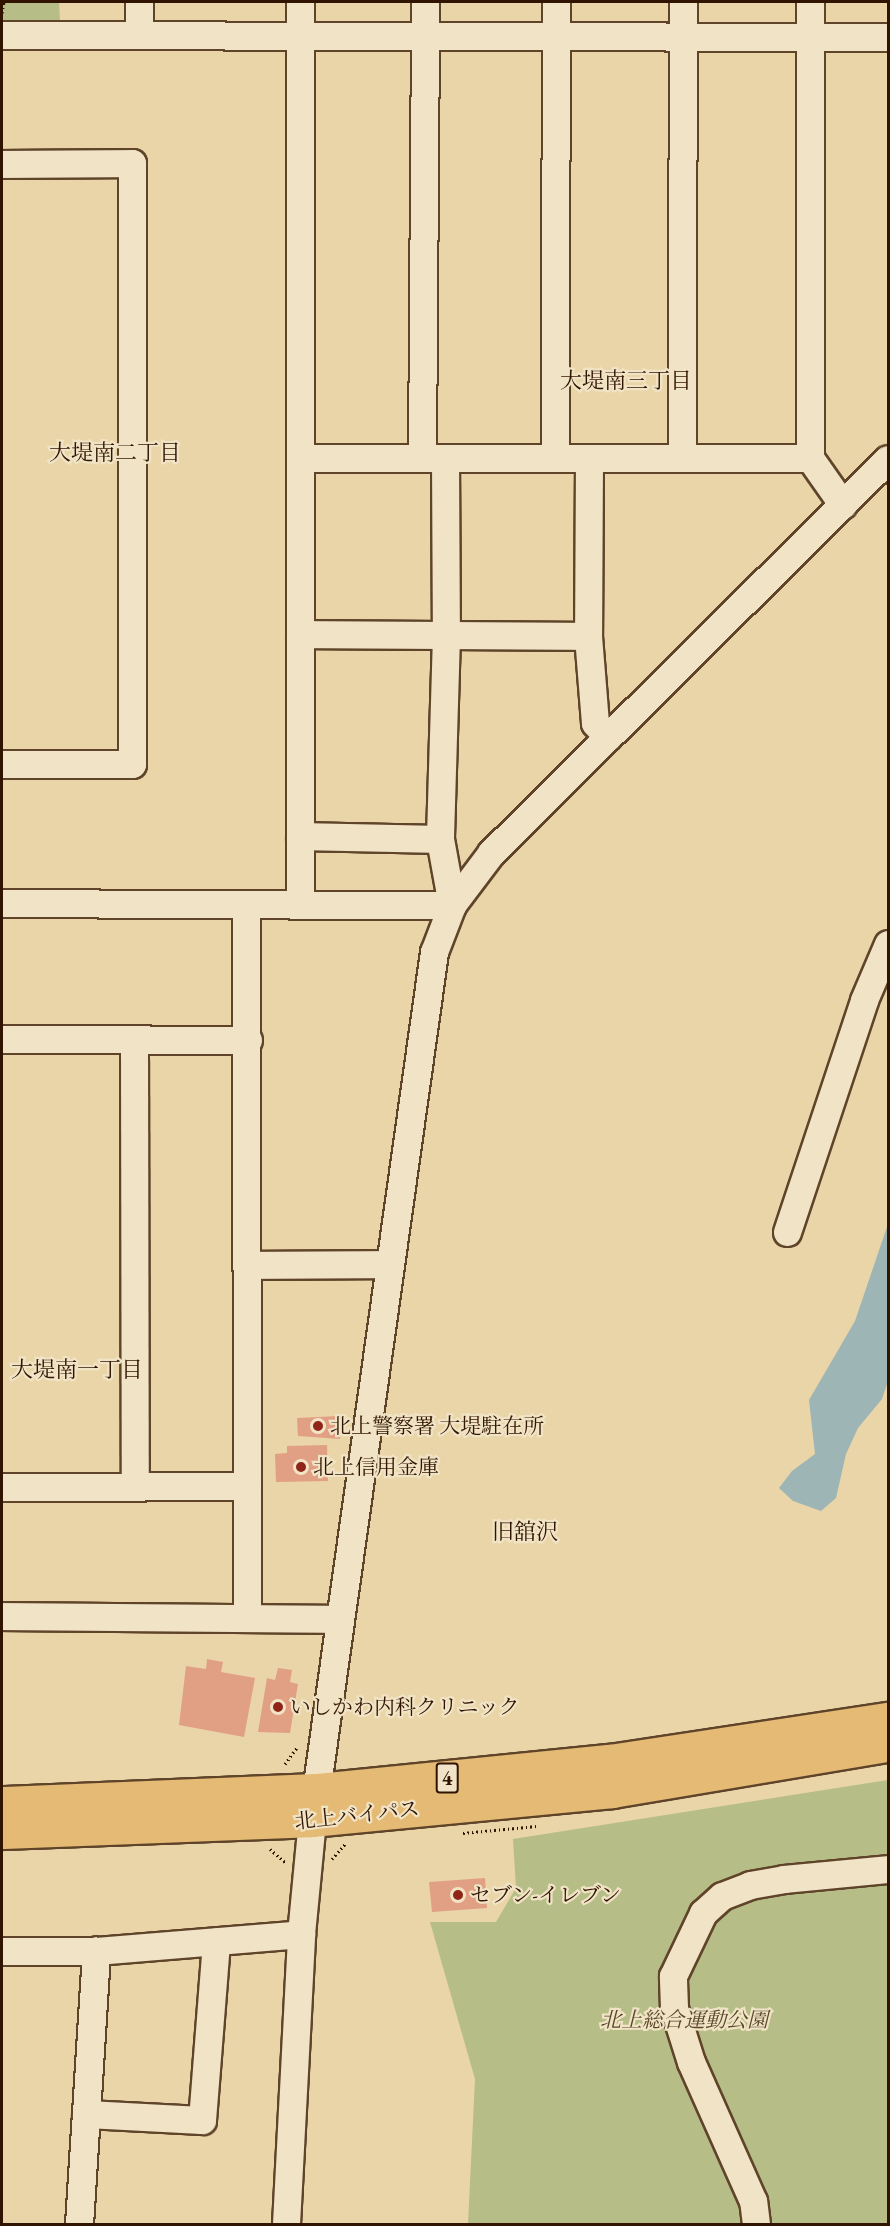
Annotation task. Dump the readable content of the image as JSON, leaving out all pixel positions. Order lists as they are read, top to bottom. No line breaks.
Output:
{"streets":{"highway":["4","北上バイパス"]},"districts":["大堤南三丁目","大堤南二丁目","大堤南一丁目","旧舘沢"],"parks":["北上総合運動公園"],"places":["北上警察署 大堤駐在所","北上信用金庫","いしかわ内科クリニック","セブン-イレブン"]}
